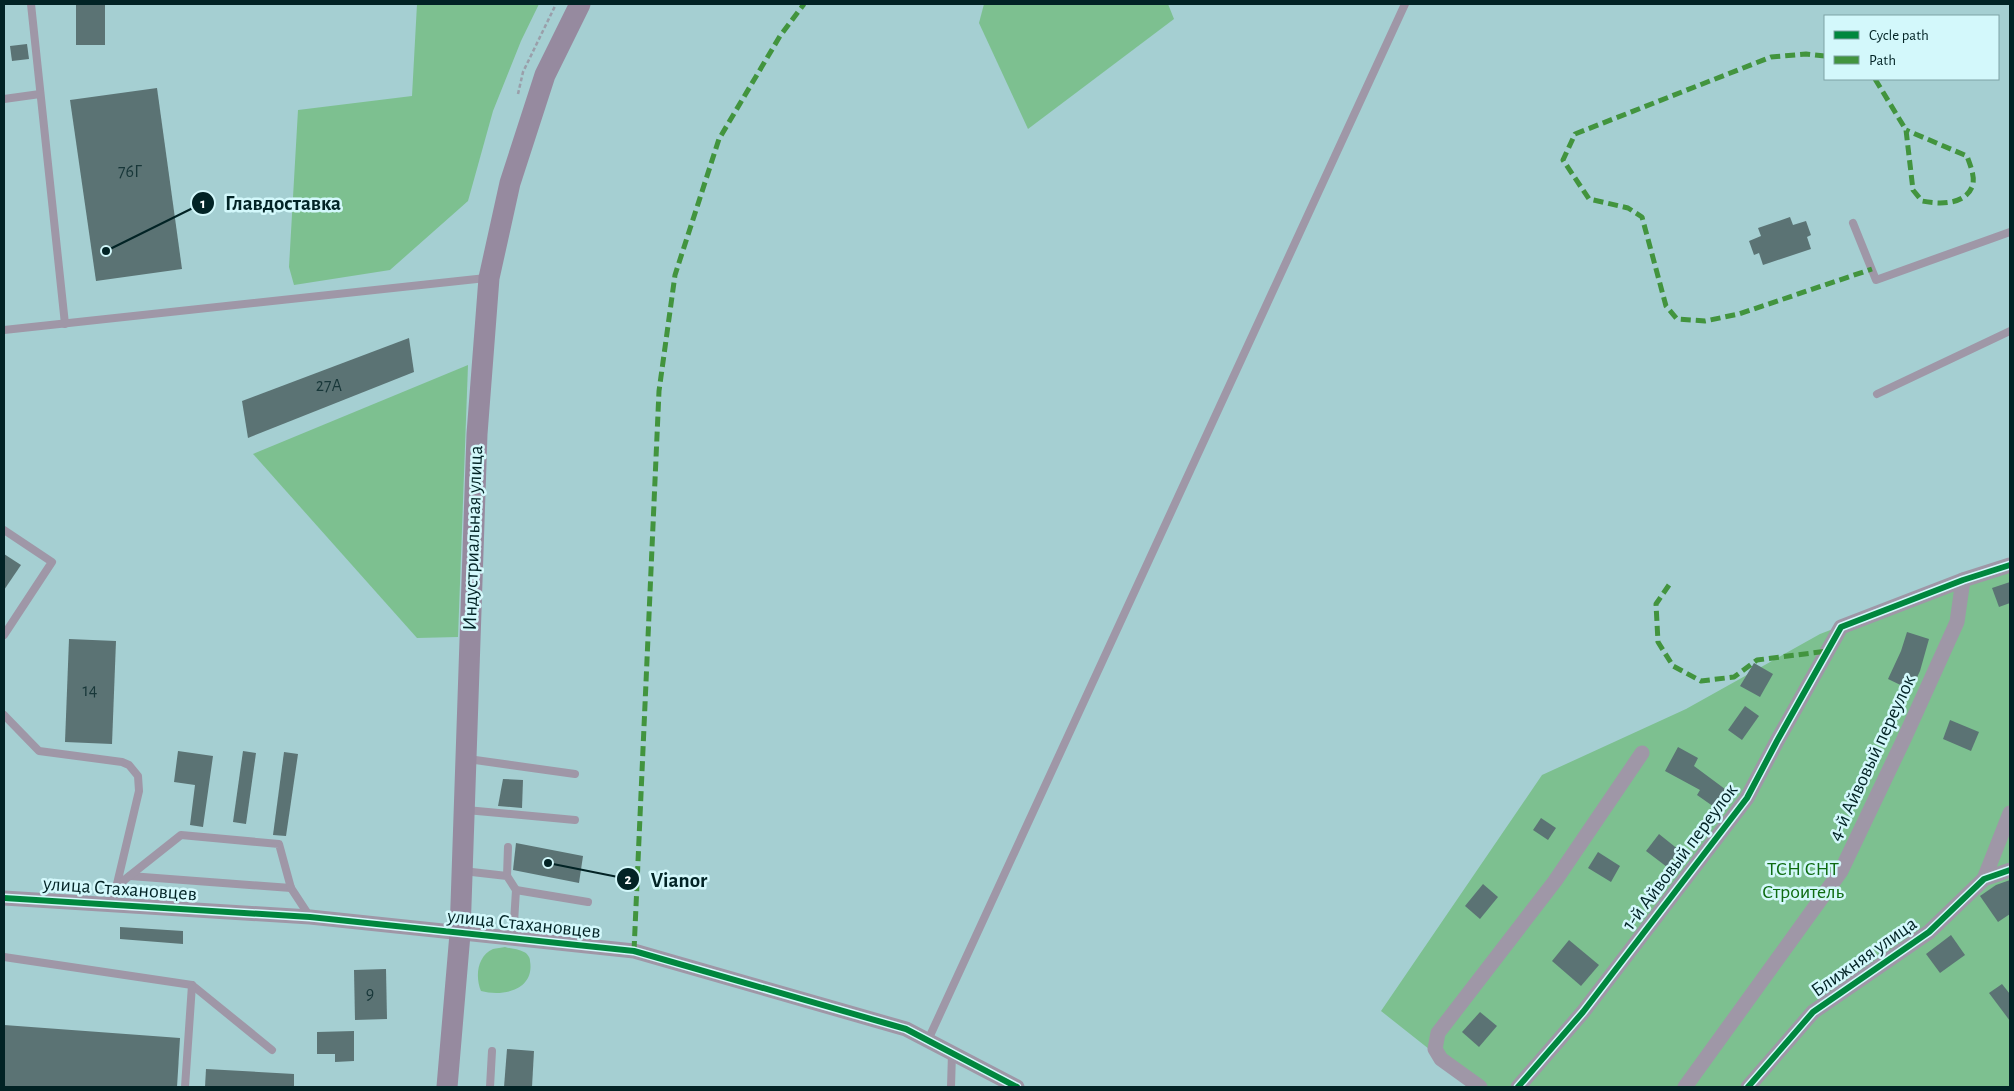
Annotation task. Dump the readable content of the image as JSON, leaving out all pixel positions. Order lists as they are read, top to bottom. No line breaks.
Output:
{"streets":{"main road":["Индустриальная улица"],"street":["4-й Айвовый переулок","1-й Айвовый переулок","улица Стахановцев","Ближняя улица"]},"crossings":[["Индустриальная улица","улица Стахановцев"],["4-й Айвовый переулок","1-й Айвовый переулок"]],"parks":["ТСН СНТ Строитель"],"places":["Главдоставка","Vianor"],"house_numbers":["76Г","27А","14","9"],"legend":["Cycle path","Path"]}
